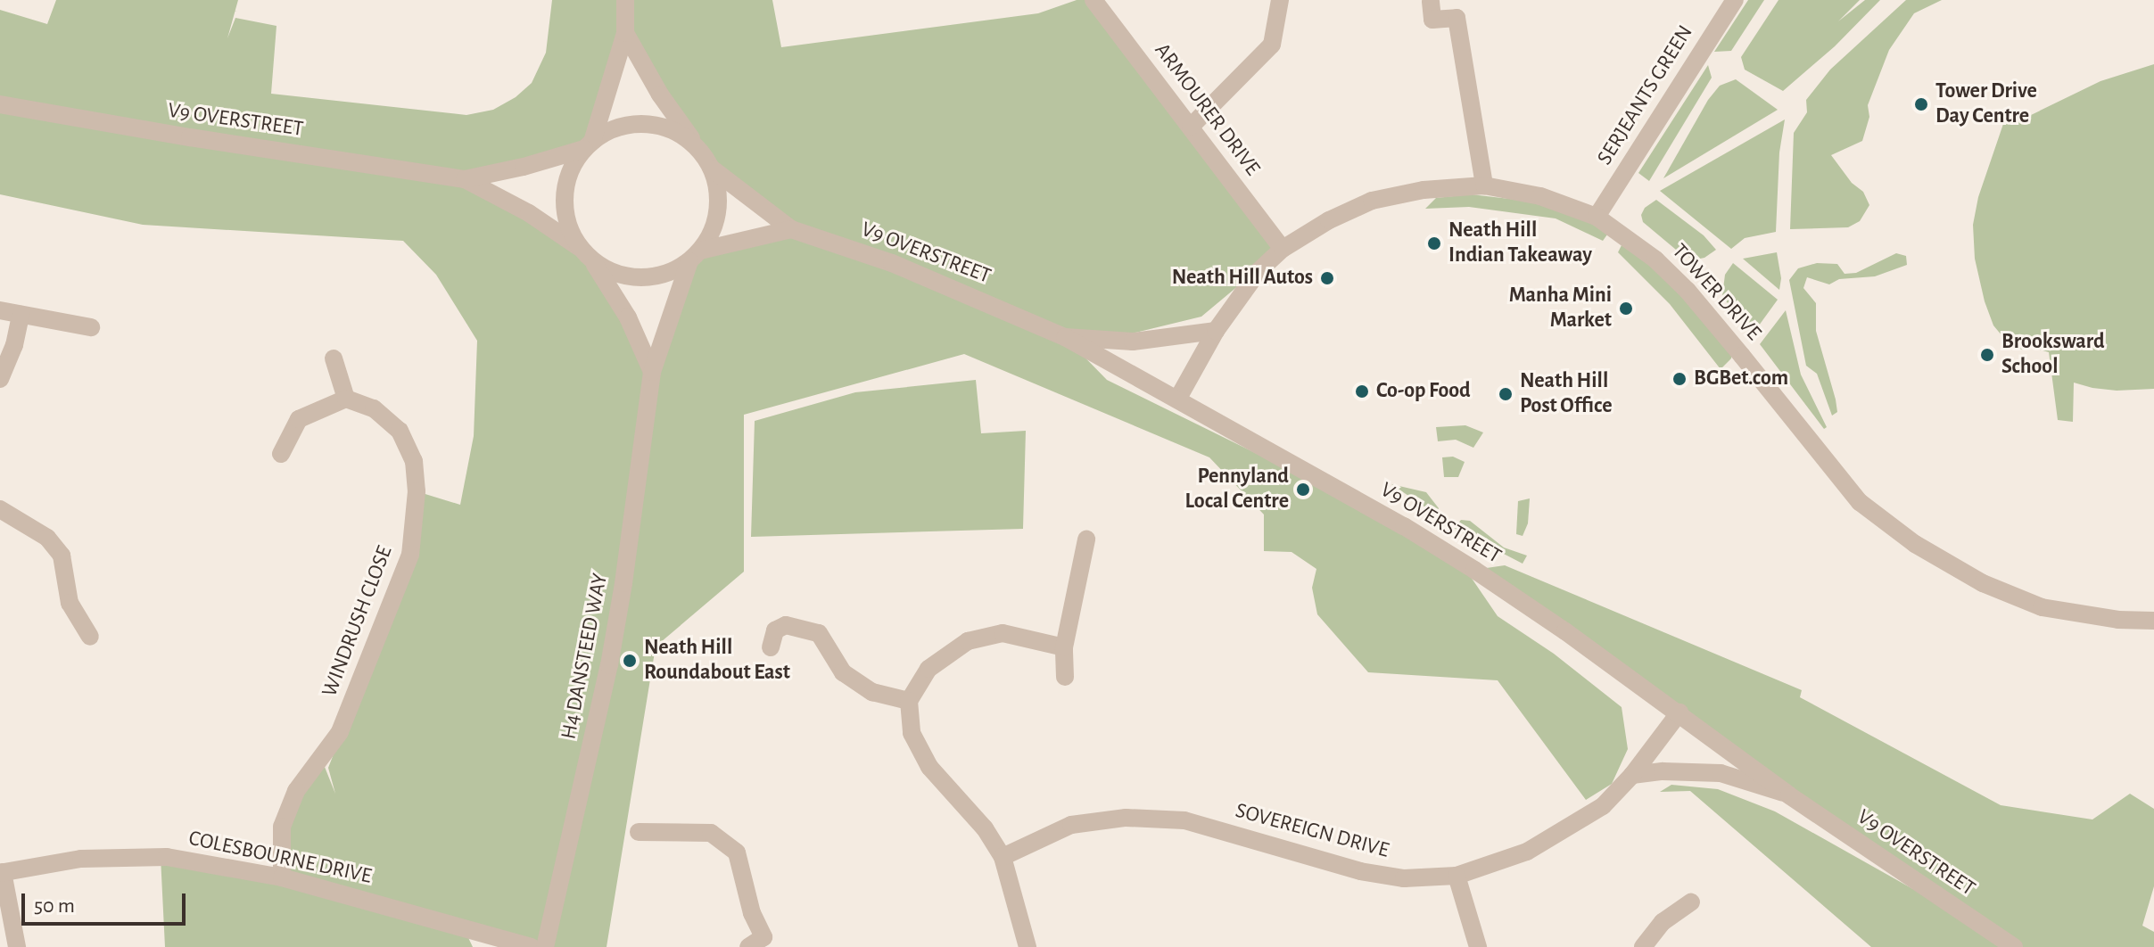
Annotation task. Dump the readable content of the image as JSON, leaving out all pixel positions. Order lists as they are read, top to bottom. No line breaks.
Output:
{"streets":{"street":["SERJEANTS GREEN","ARMOURER DRIVE","V9 OVERSTREET","TOWER DRIVE","WINDRUSH CLOSE","H4 DANSTEED WAY","SOVEREIGN DRIVE","COLESBOURNE DRIVE"]},"crossings":[["SERJEANTS GREEN","TOWER DRIVE"],["ARMOURER DRIVE","TOWER DRIVE"],["V9 OVERSTREET","TOWER DRIVE"],["V9 OVERSTREET","H4 DANSTEED WAY"],["V9 OVERSTREET","SOVEREIGN DRIVE"],["WINDRUSH CLOSE","COLESBOURNE DRIVE"]],"places":["Tower Drive Day Centre","Neath Hill Indian Takeaway","Neath Hill Autos","Manha Mini Market","Brooksward School","BGBet.com","Co-op Food","Neath Hill Post Office","Pennyland Local Centre","Neath Hill Roundabout East"],"scale_bar":"50 m"}
